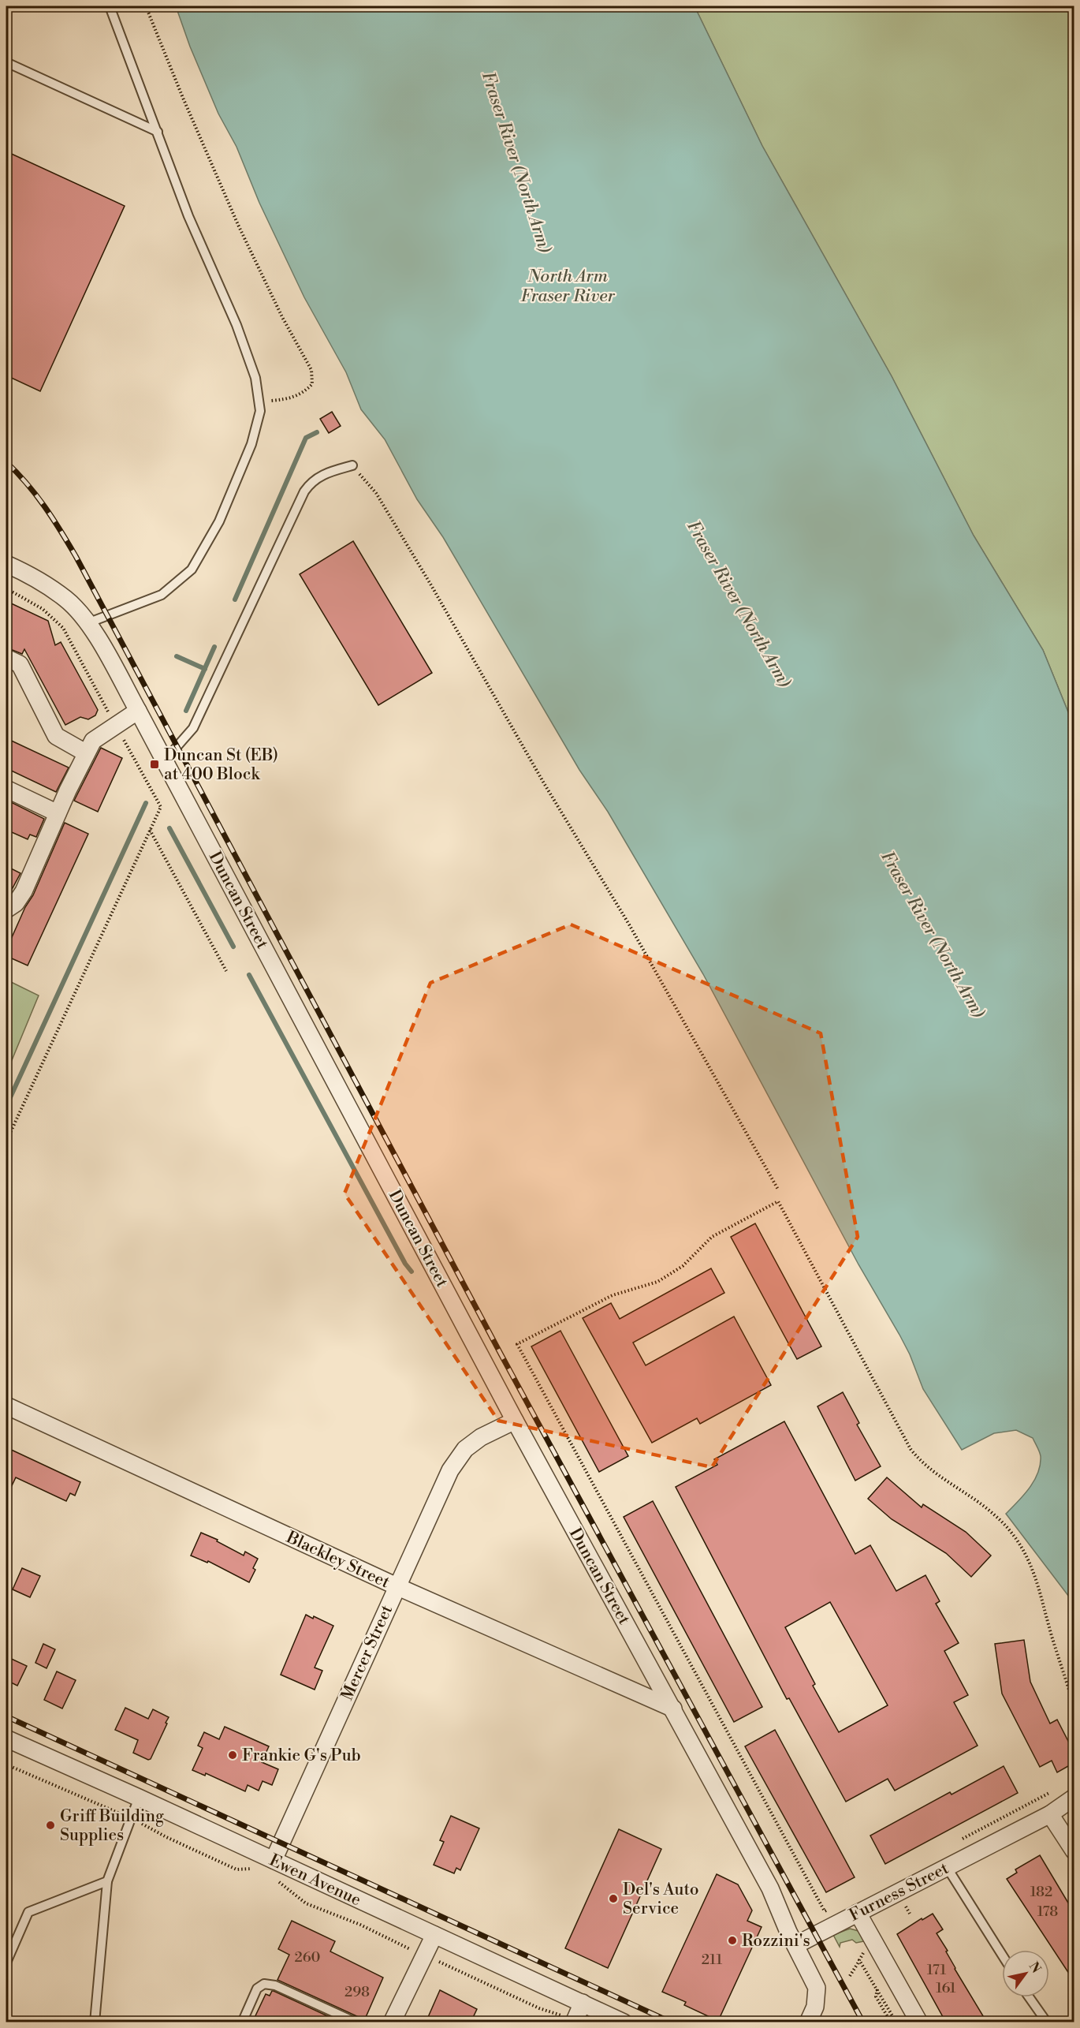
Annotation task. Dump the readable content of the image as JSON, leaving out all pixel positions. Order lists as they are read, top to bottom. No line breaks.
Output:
{"streets":{"street":["Duncan Street","Blackley Street","Mercer Street","Ewen Avenue","Furness Street"]},"crossings":[["Duncan Street","Blackley Street"],["Duncan Street","Mercer Street"],["Duncan Street","Furness Street"],["Blackley Street","Mercer Street"],["Mercer Street","Ewen Avenue"]],"water":["Fraser River (North Arm)","North Arm Fraser River"],"places":{"transit":["Duncan St (EB) at 400 Block"],"other":["Frankie G's Pub","Griff Building Supplies","Del's Auto Service","Rozzini's"]},"house_numbers":["182","178","260","211","171","161","298"],"north":"top right"}
